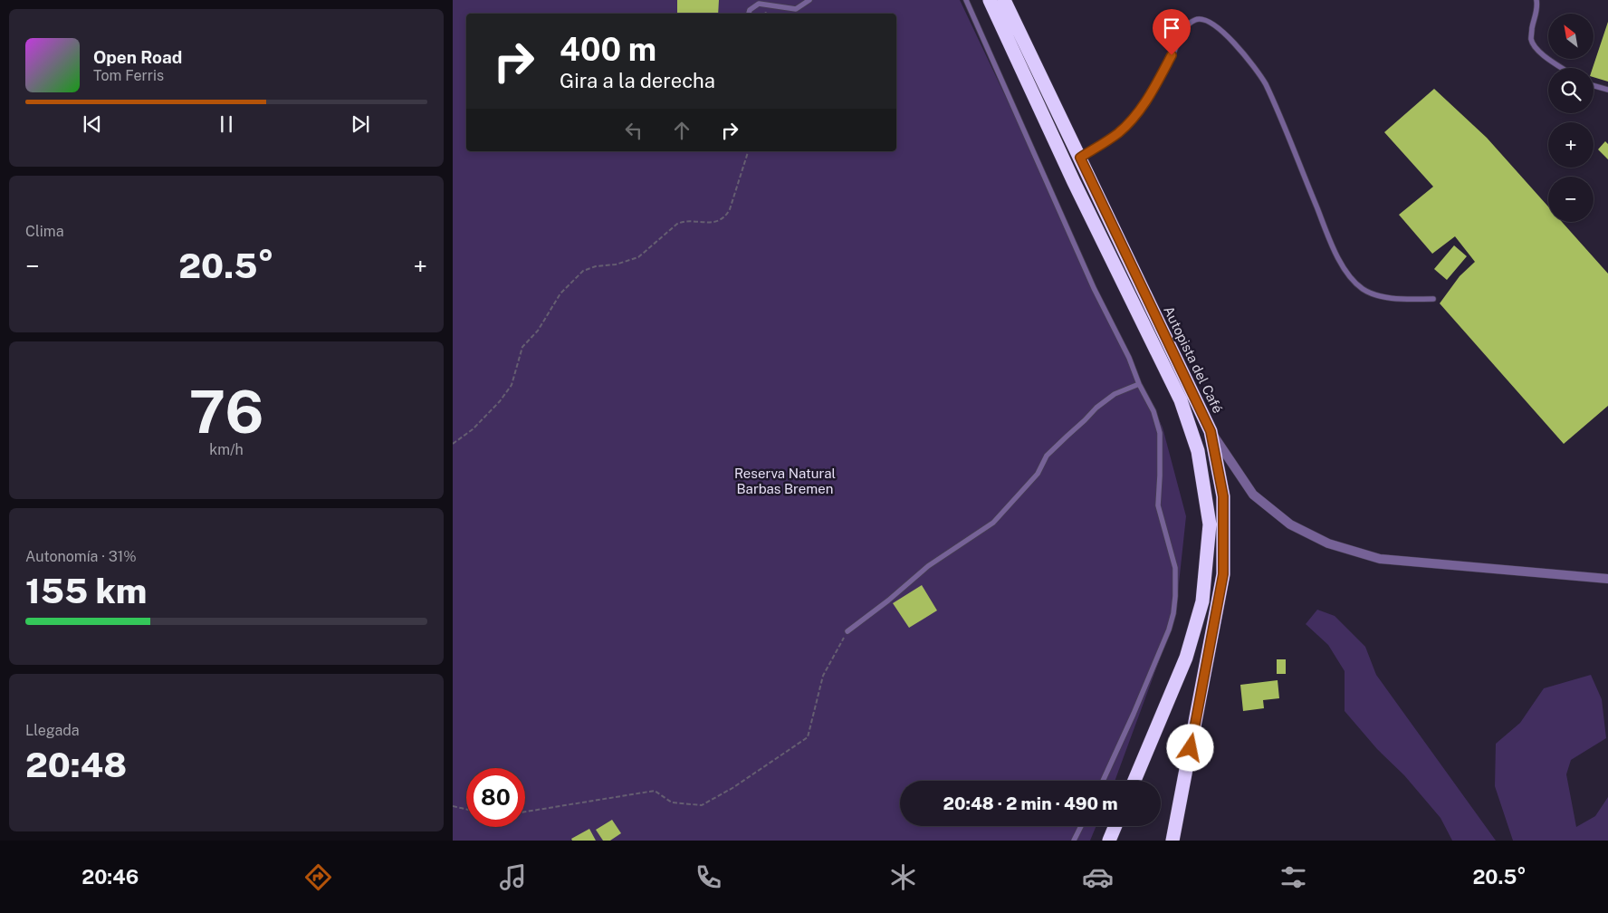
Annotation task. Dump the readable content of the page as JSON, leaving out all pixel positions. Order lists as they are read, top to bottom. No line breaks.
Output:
{"streets":{"highway":["Autopista del Café"]},"parks":["Reserva Natural Barbas Bremen"],"north":"top left","page":{"map_buttons":["+","−"],"turn":["400 m","Gira a la derecha"],"song":["Open Road","Tom Ferris"],"tile":["Clima",["76","km/h"],["Autonomía · 31%","155 km"],["Llegada","20:48"]],"heat":["−","20.5°","+"],"limit":"80","trip":"20:48 · 2 min · 490 m","tabs":["20:46","20.5°"]}}
